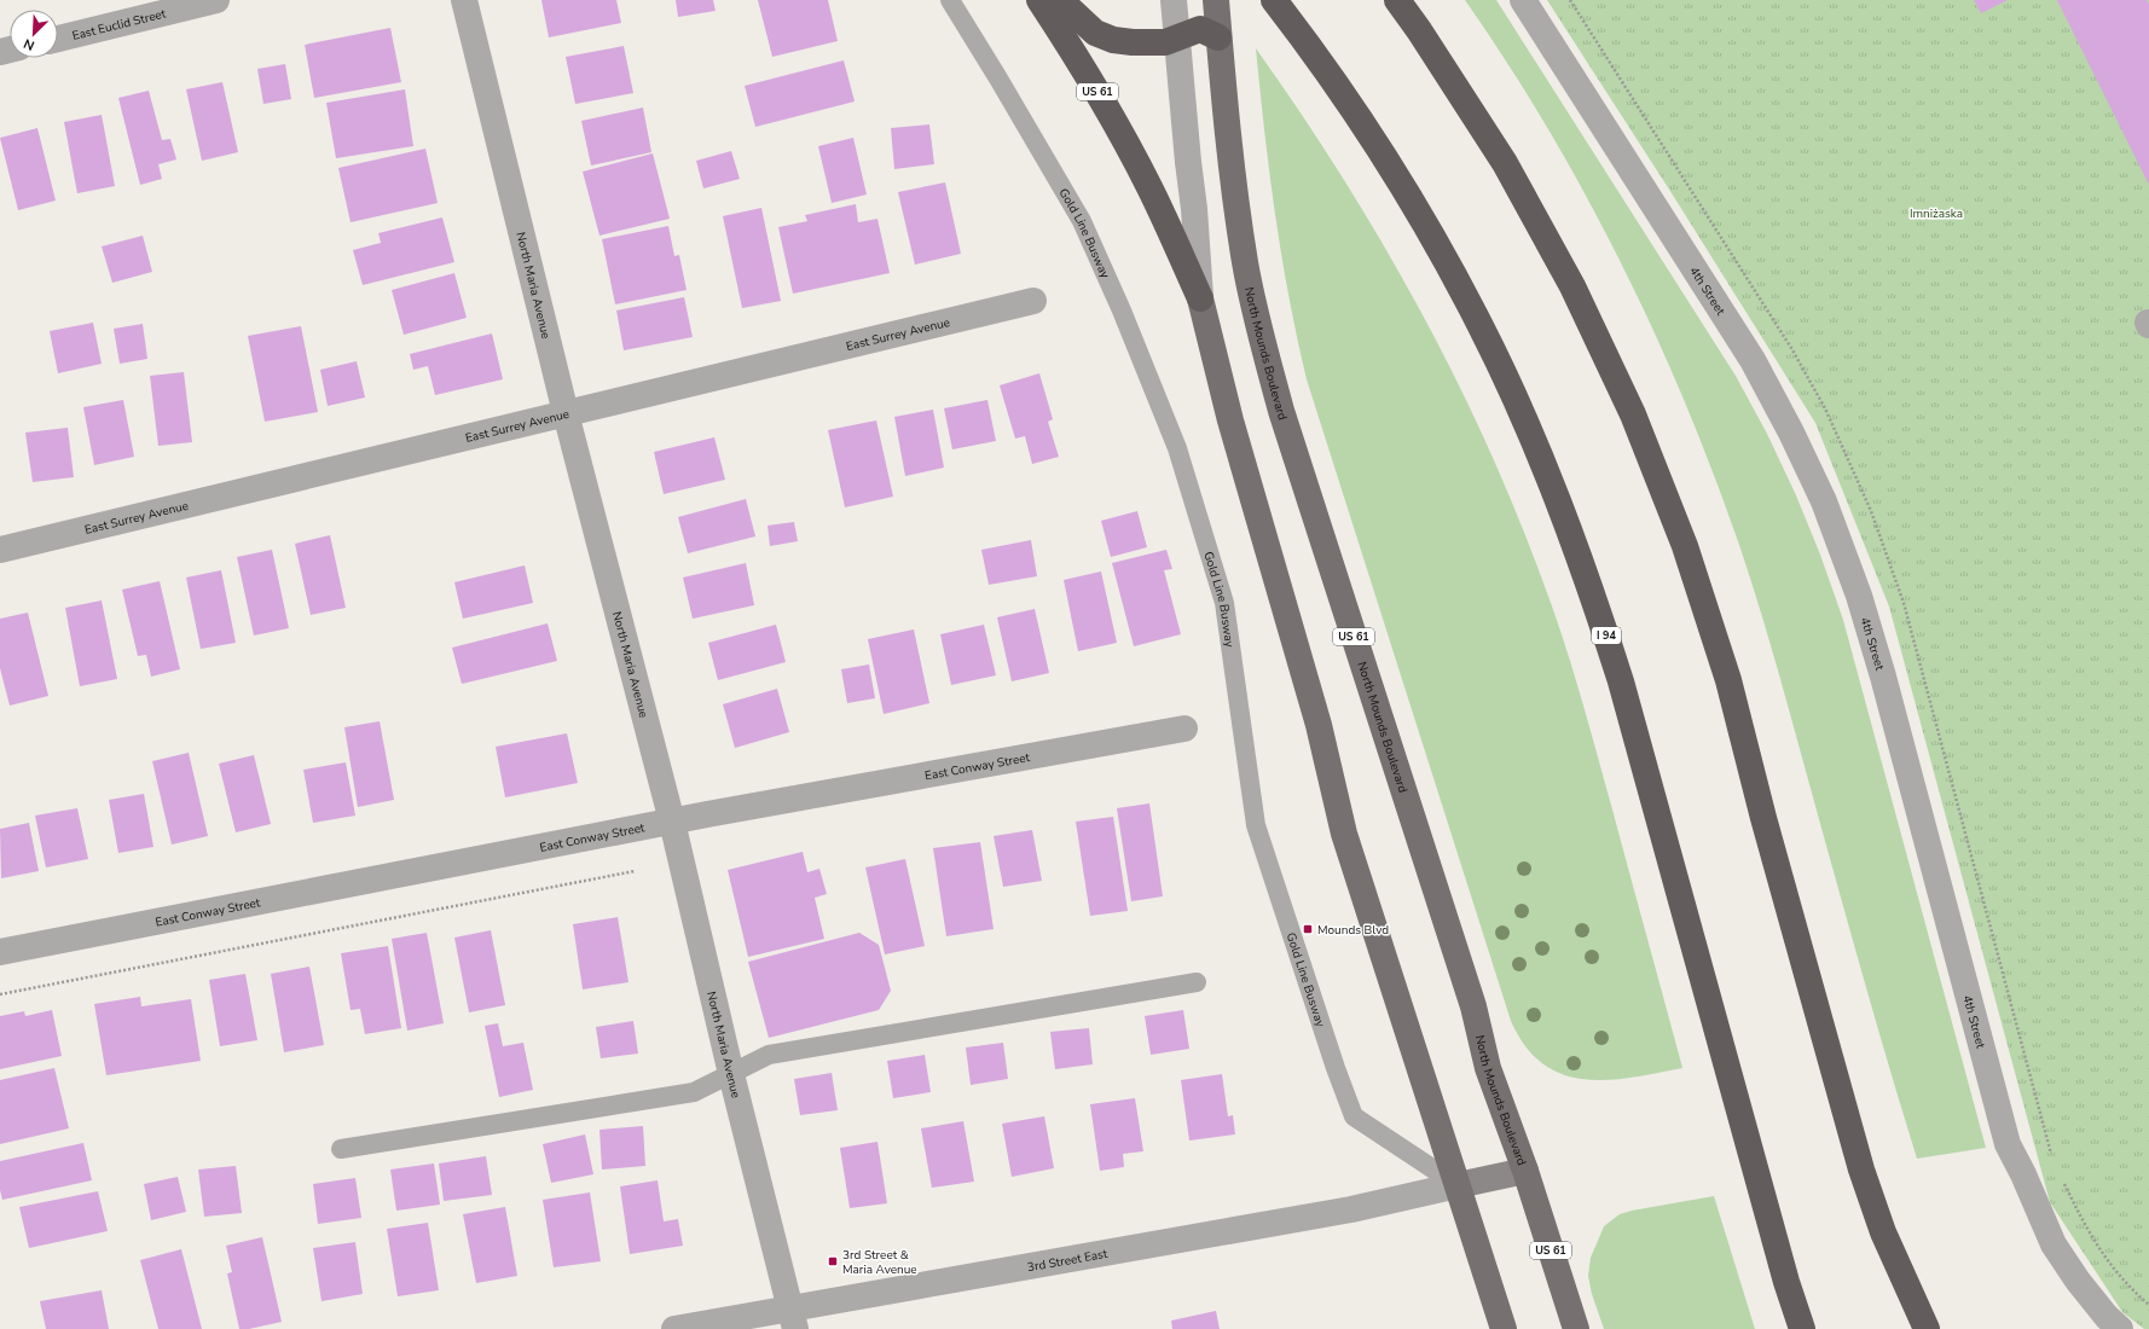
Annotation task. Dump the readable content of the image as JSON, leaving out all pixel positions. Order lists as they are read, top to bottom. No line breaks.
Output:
{"streets":{"highway":["US 61","I 94"],"main road":["North Mounds Boulevard"],"street":["East Euclid Street","North Maria Avenue","4th Street","East Surrey Avenue","East Conway Street","3rd Street East"],"lane":["Gold Line Busway"]},"crossings":[["US 61","Gold Line Busway"],["US 61","3rd Street East"],["Gold Line Busway","3rd Street East"],["North Maria Avenue","East Surrey Avenue"],["North Maria Avenue","East Conway Street"],["North Maria Avenue","3rd Street East"]],"parks":["Imniżaska"],"places":{"transit":["Mounds Blvd","3rd Street & Maria Avenue"]},"north":"bottom left"}
